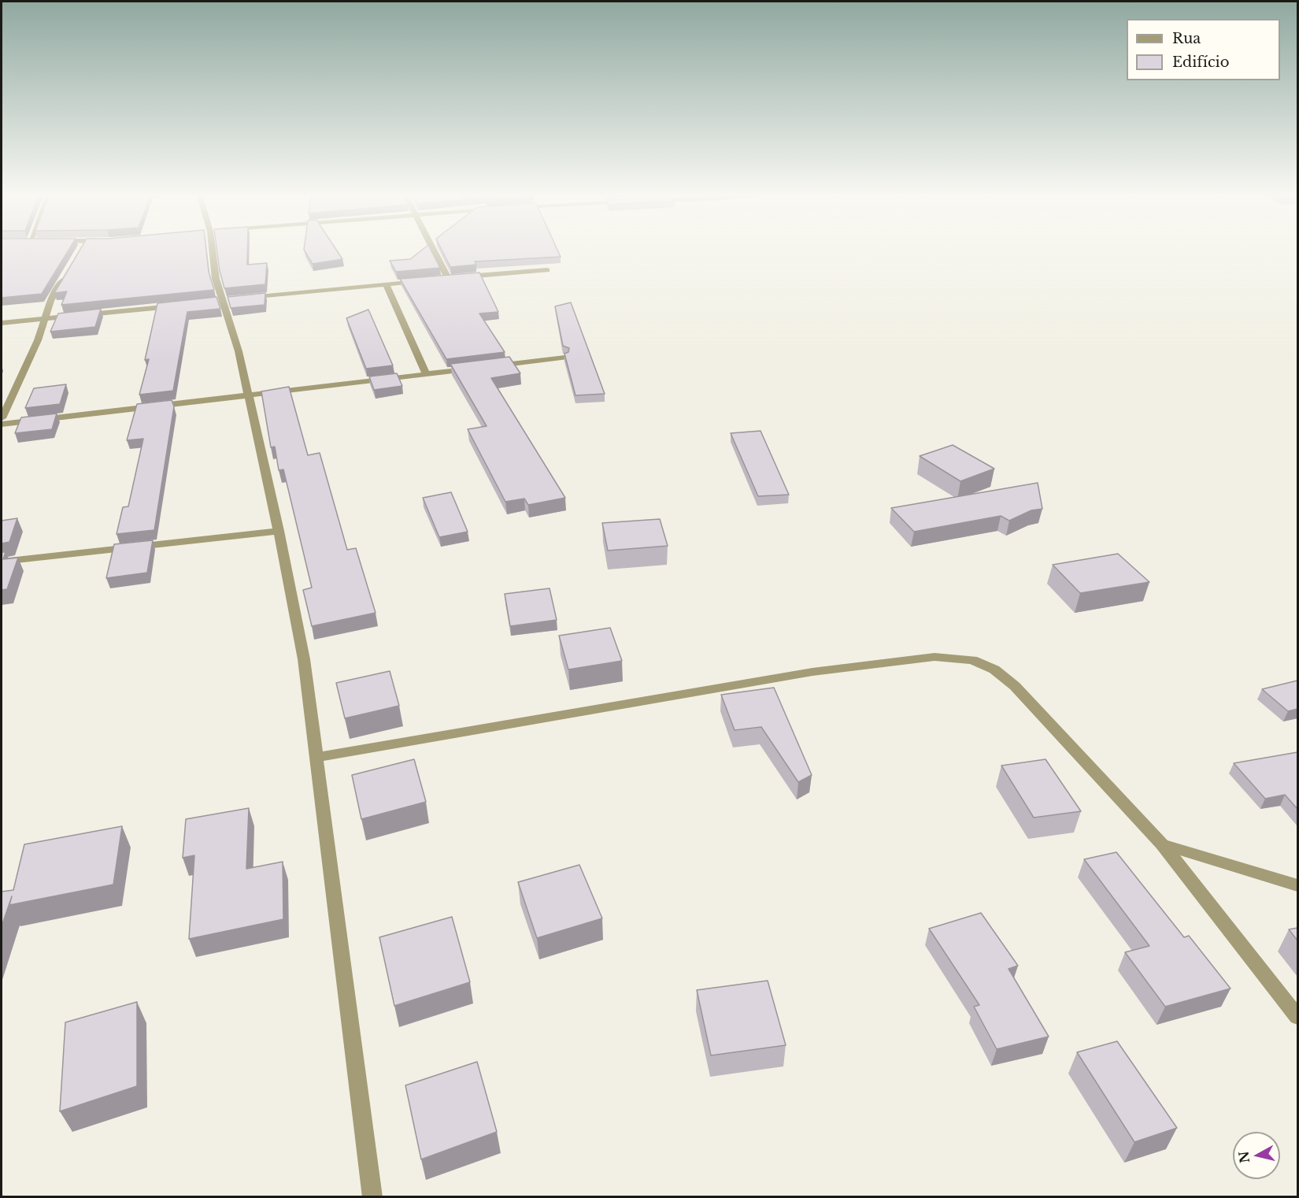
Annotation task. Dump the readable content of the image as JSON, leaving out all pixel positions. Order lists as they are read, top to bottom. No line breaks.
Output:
{"legend":["Rua","Edifício"],"north":"left"}
